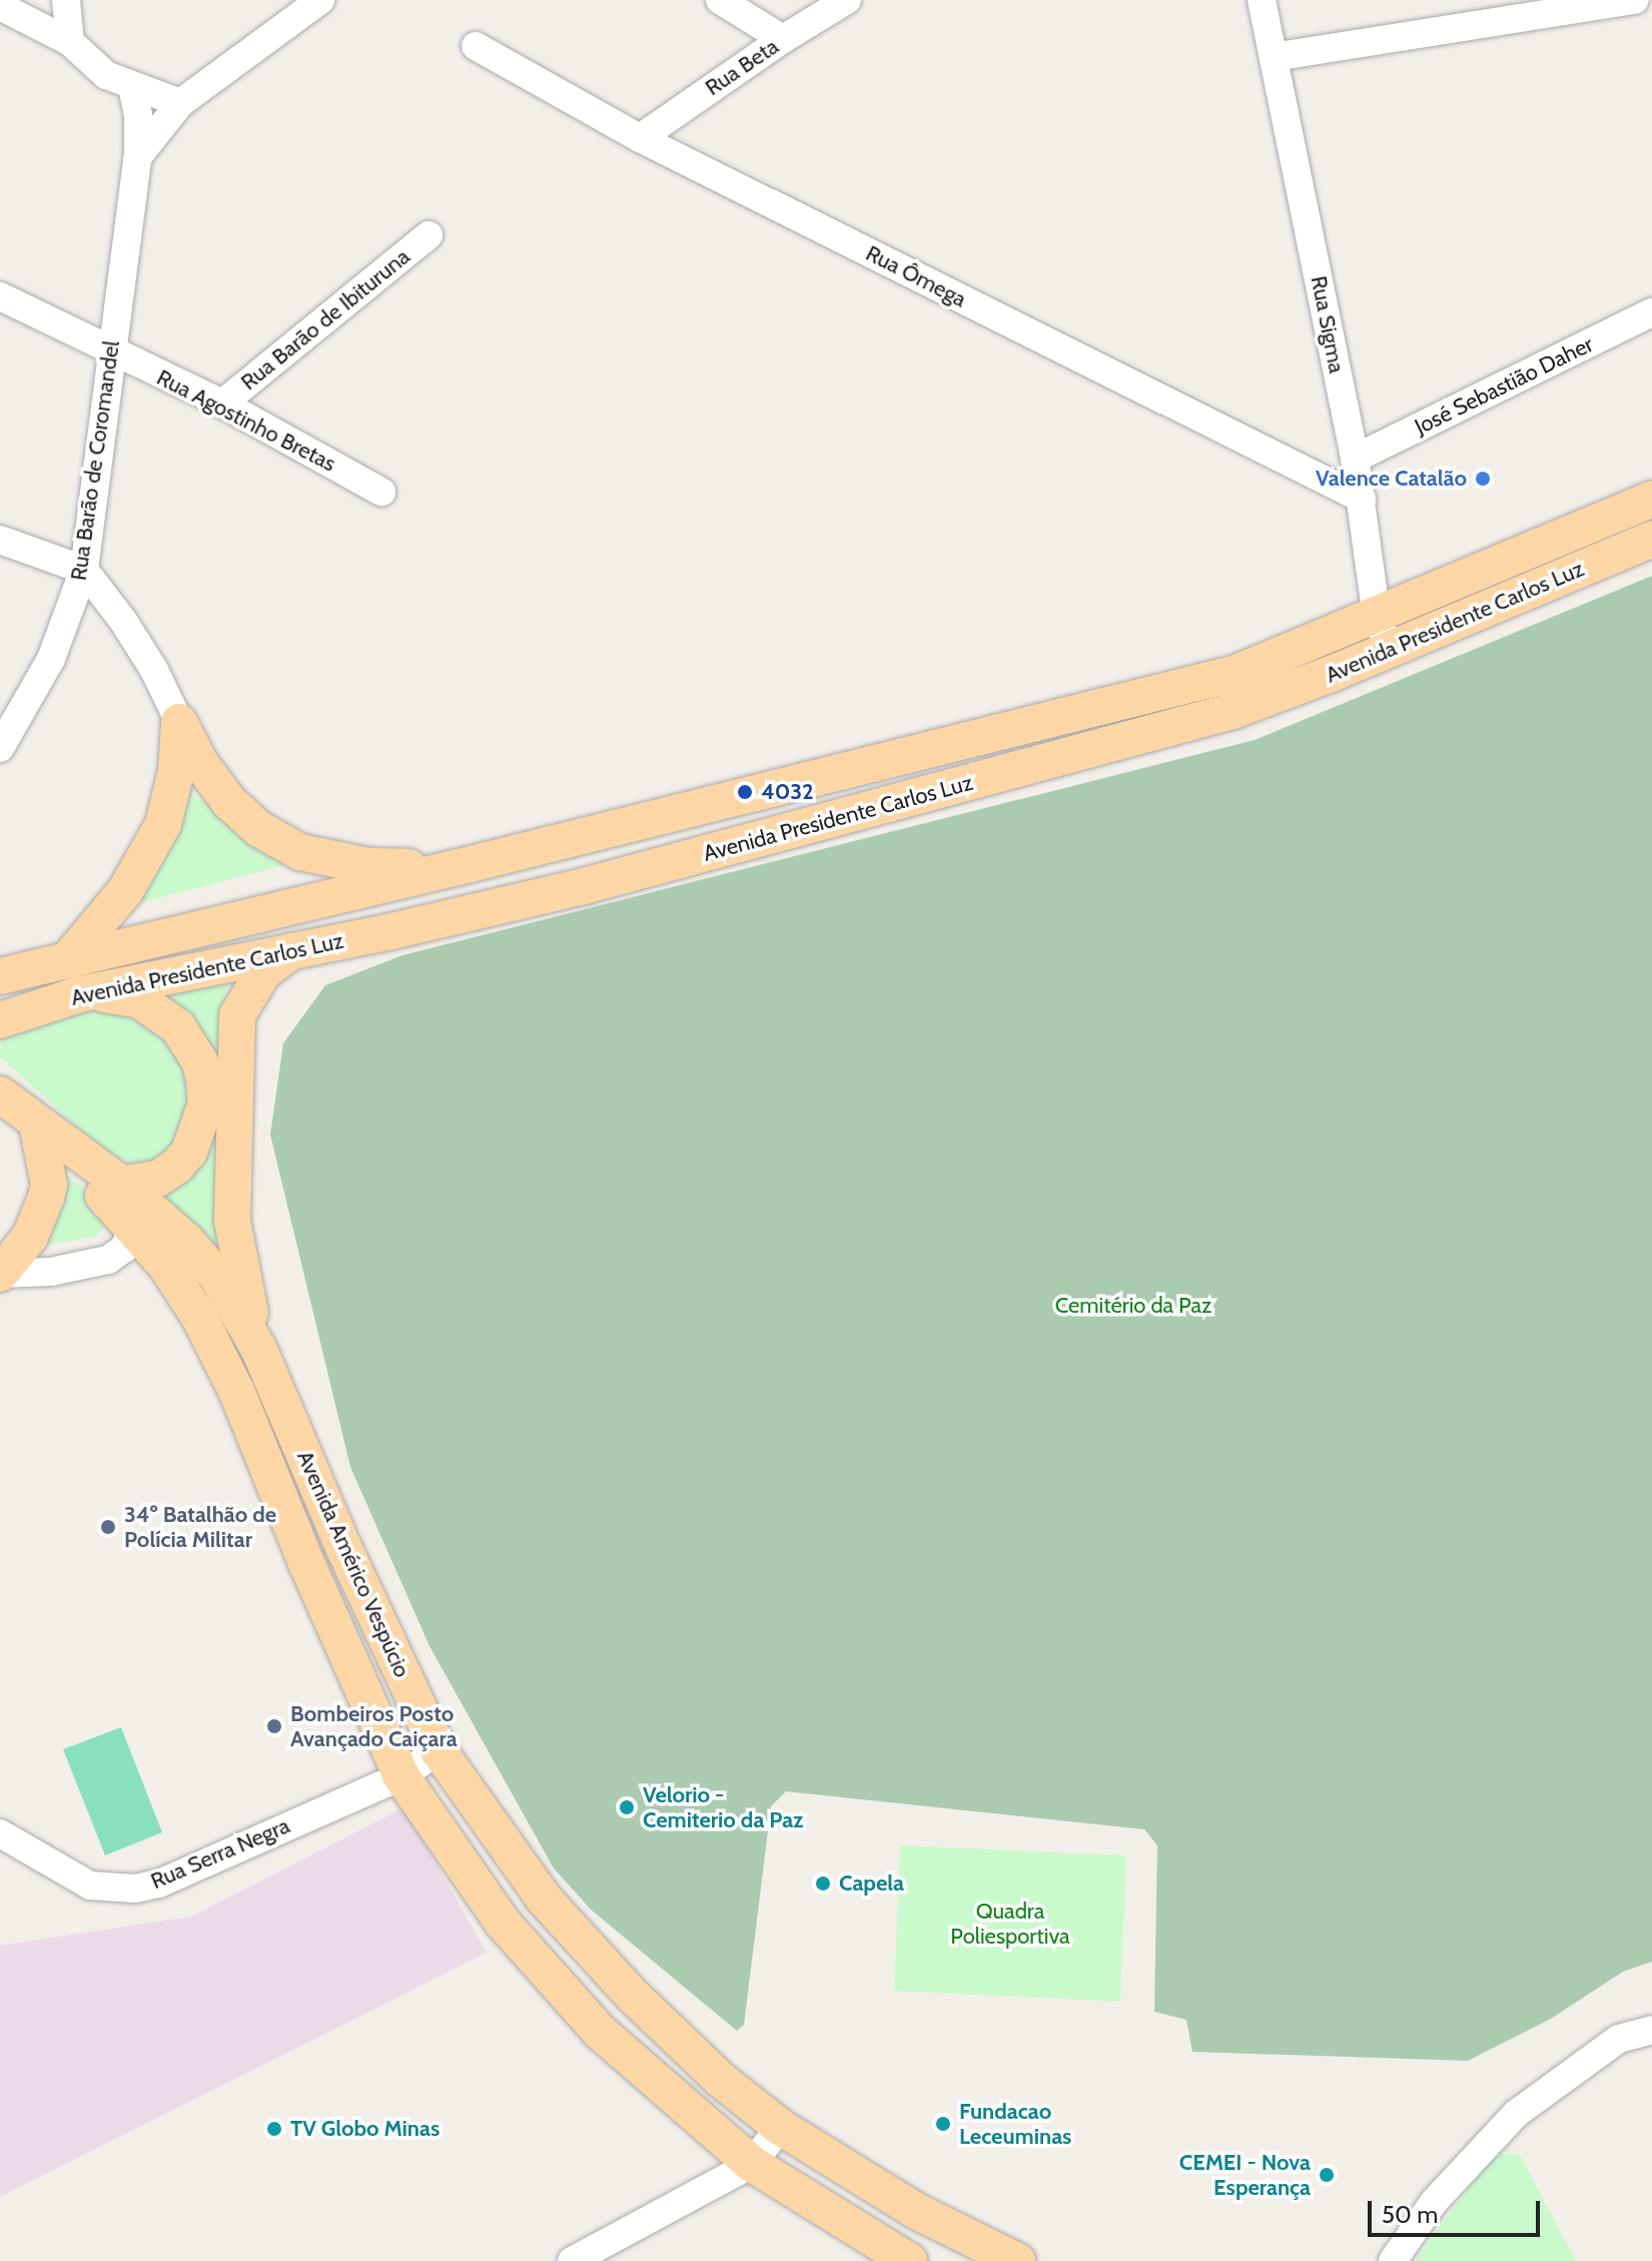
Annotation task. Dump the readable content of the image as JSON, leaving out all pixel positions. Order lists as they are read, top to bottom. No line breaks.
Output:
{"streets":{"main road":["Avenida Presidente Carlos Luz","Avenida Américo Vespúcio"],"street":["Rua Beta","Rua Ômega","Rua Barão de Ibituruna","Rua Sigma","José Sebastião Daher","Rua Agostinho Bretas","Rua Barão de Coromandel","Rua Serra Negra"]},"crossings":[["Rua Beta","Rua Ômega"],["Rua Ômega","Rua Sigma"],["Rua Barão de Ibituruna","Rua Agostinho Bretas"],["Rua Sigma","José Sebastião Daher"],["Rua Sigma","Avenida Presidente Carlos Luz"],["Rua Agostinho Bretas","Rua Barão de Coromandel"],["Avenida Américo Vespúcio","Rua Serra Negra"]],"parks":["Cemitério da Paz","Quadra Poliesportiva"],"places":["Valence Catalão","4032","34º Batalhão de Polícia Militar","Bombeiros Posto Avançado Caiçara","Velorio - Cemiterio da Paz","Capela","Fundacao Leceuminas","TV Globo Minas","CEMEI - Nova Esperança"],"scale_bar":"50 m"}
